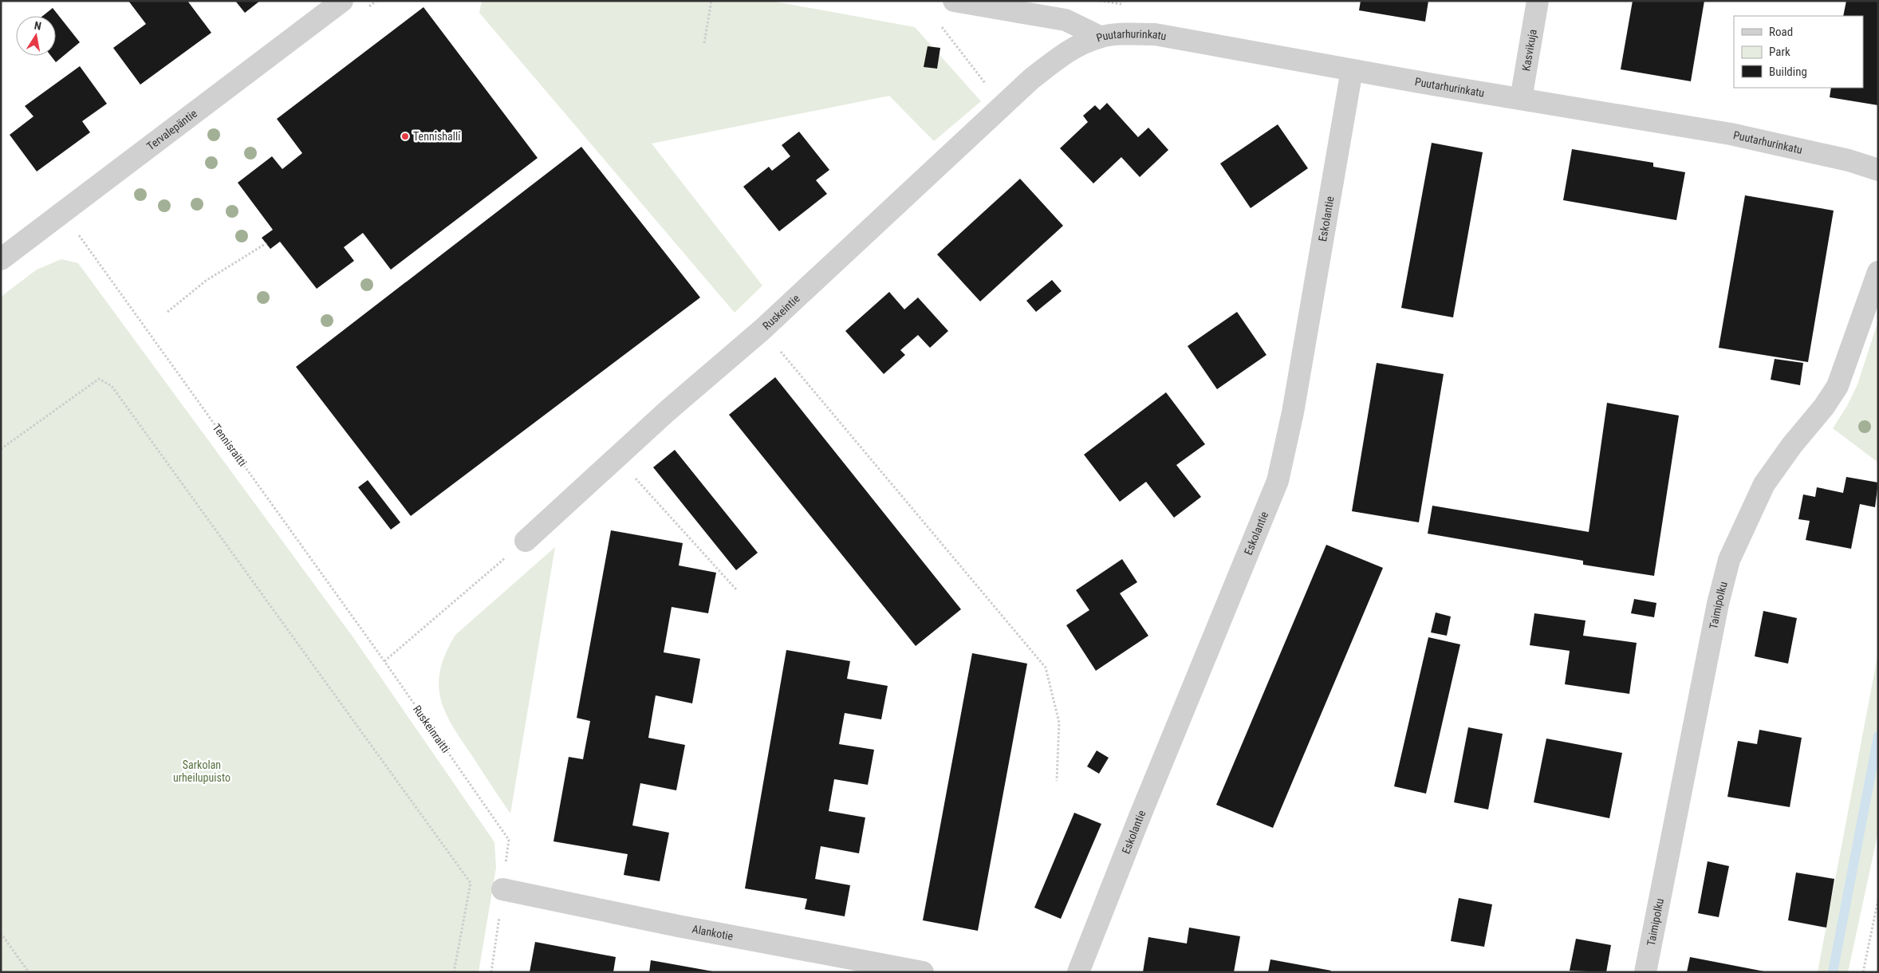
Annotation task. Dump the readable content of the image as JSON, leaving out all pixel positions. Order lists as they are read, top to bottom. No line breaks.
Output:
{"streets":{"street":["Puutarhurinkatu","Kasvikuja","Tervalepäntie","Eskolantie","Ruskeintie","Taimipolku","Alankotie"],"path":["Tennisraitti","Ruskeinraitti"]},"crossings":[["Puutarhurinkatu","Kasvikuja"],["Puutarhurinkatu","Eskolantie"],["Puutarhurinkatu","Ruskeintie"],["Tennisraitti","Ruskeinraitti"],["Ruskeinraitti","Alankotie"]],"parks":["Sarkolan urheilupuisto"],"places":["Tennishalli"],"legend":["Road","Park","Building"],"north":"top"}
